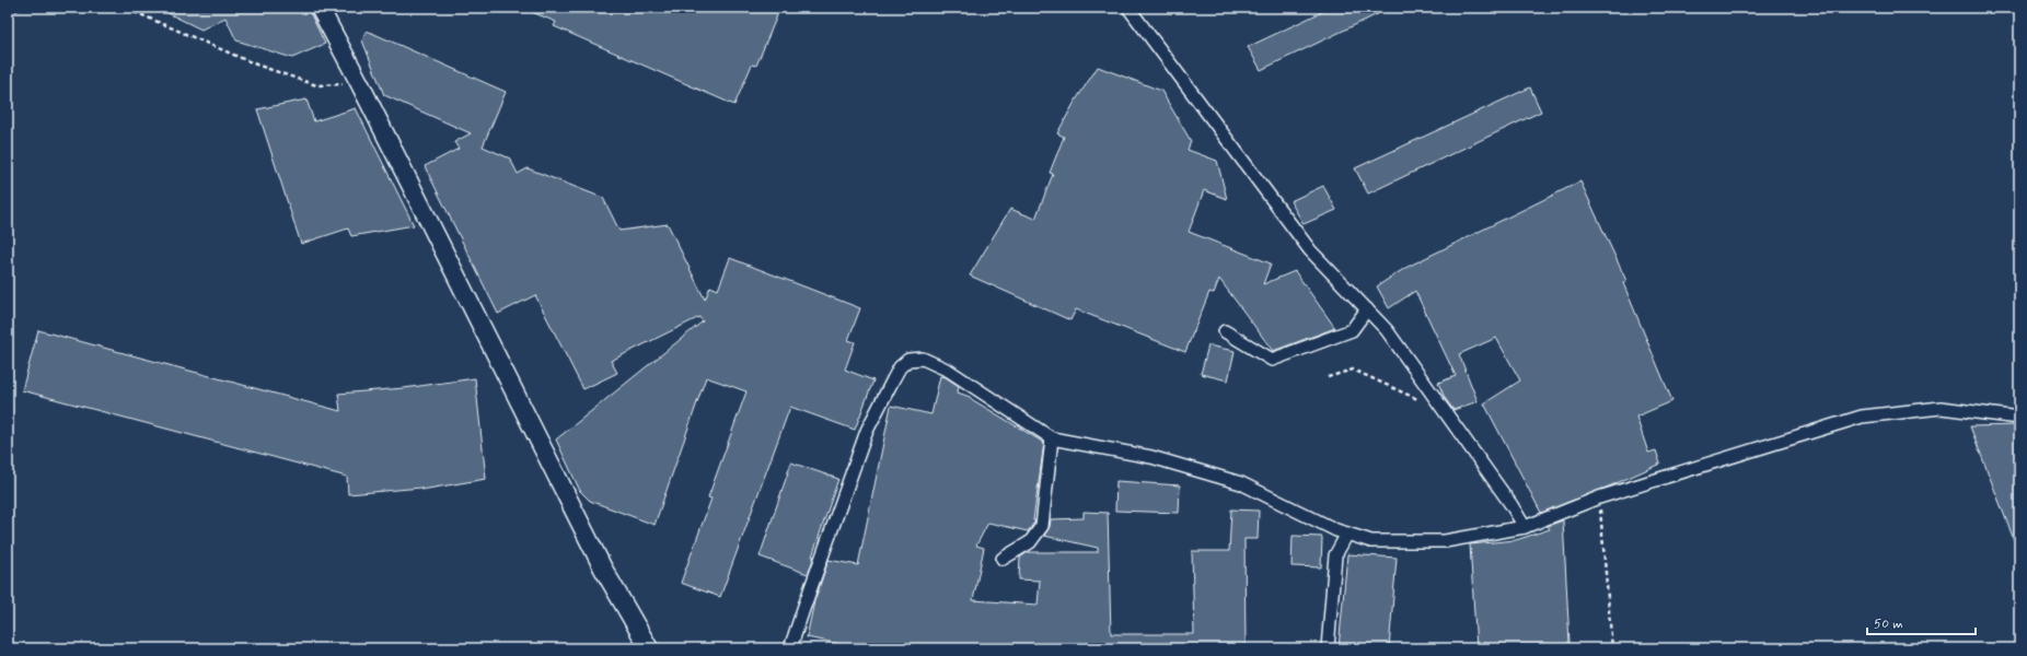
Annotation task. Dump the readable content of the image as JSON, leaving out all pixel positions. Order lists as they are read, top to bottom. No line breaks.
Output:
{"scale_bar":"50 m"}
